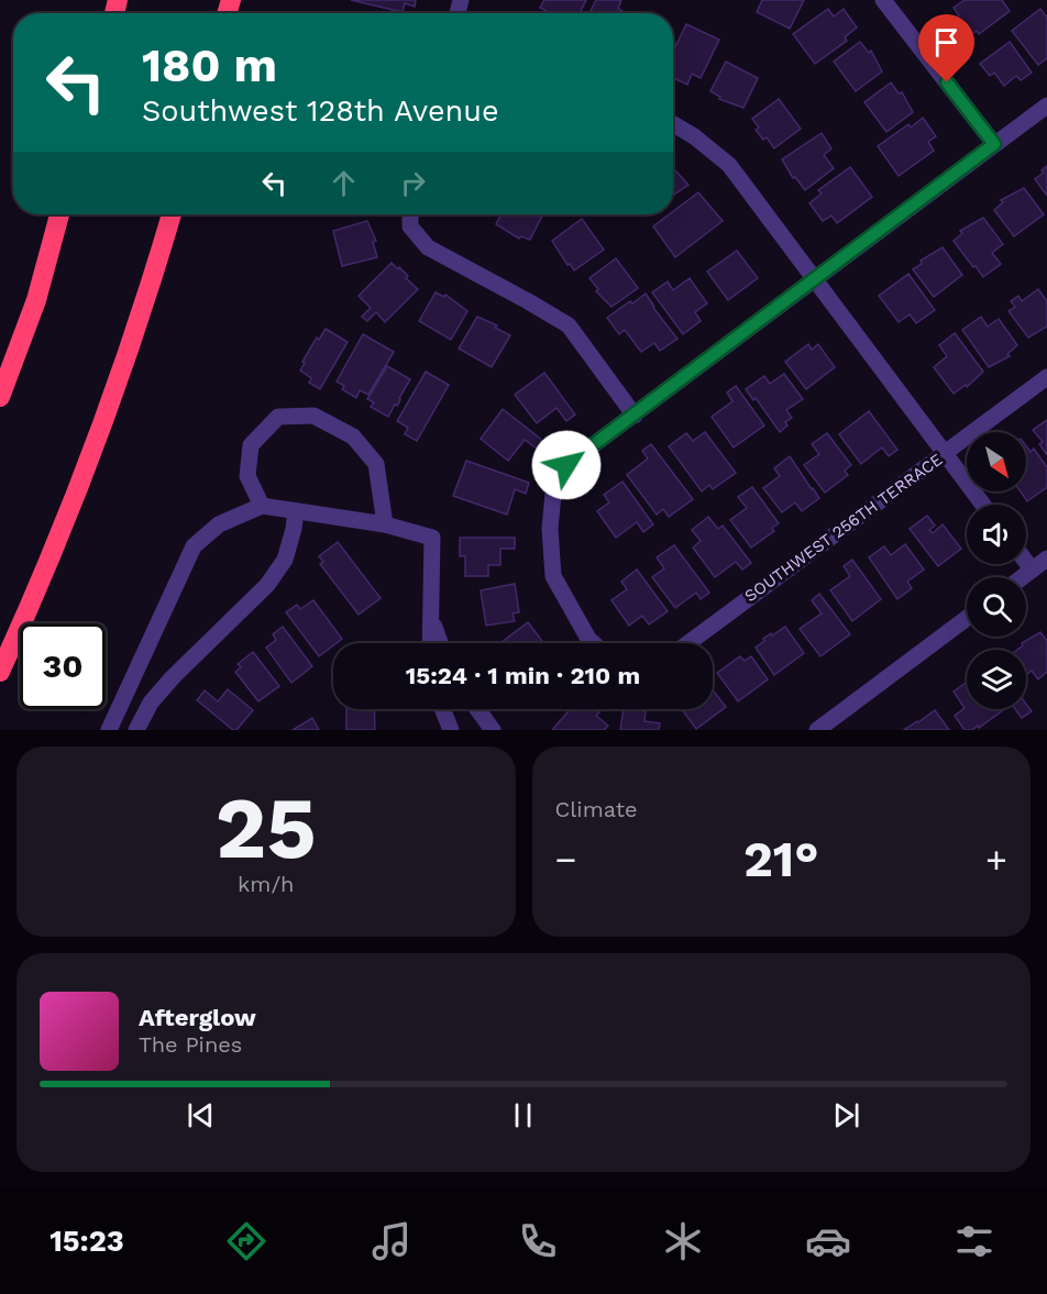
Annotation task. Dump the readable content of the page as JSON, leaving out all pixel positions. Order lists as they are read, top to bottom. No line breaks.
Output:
{"streets":{"street":["SOUTHWEST 256TH TERRACE"]},"north":"bottom right","page":{"turn":["180 m","Southwest 128th Avenue"],"limit":"30","trip":"15:24 · 1 min · 210 m","tile":[["25","km/h"],"Climate"],"heat":["−","21°","+"],"song":["Afterglow","The Pines"],"tabs":"15:23"}}
